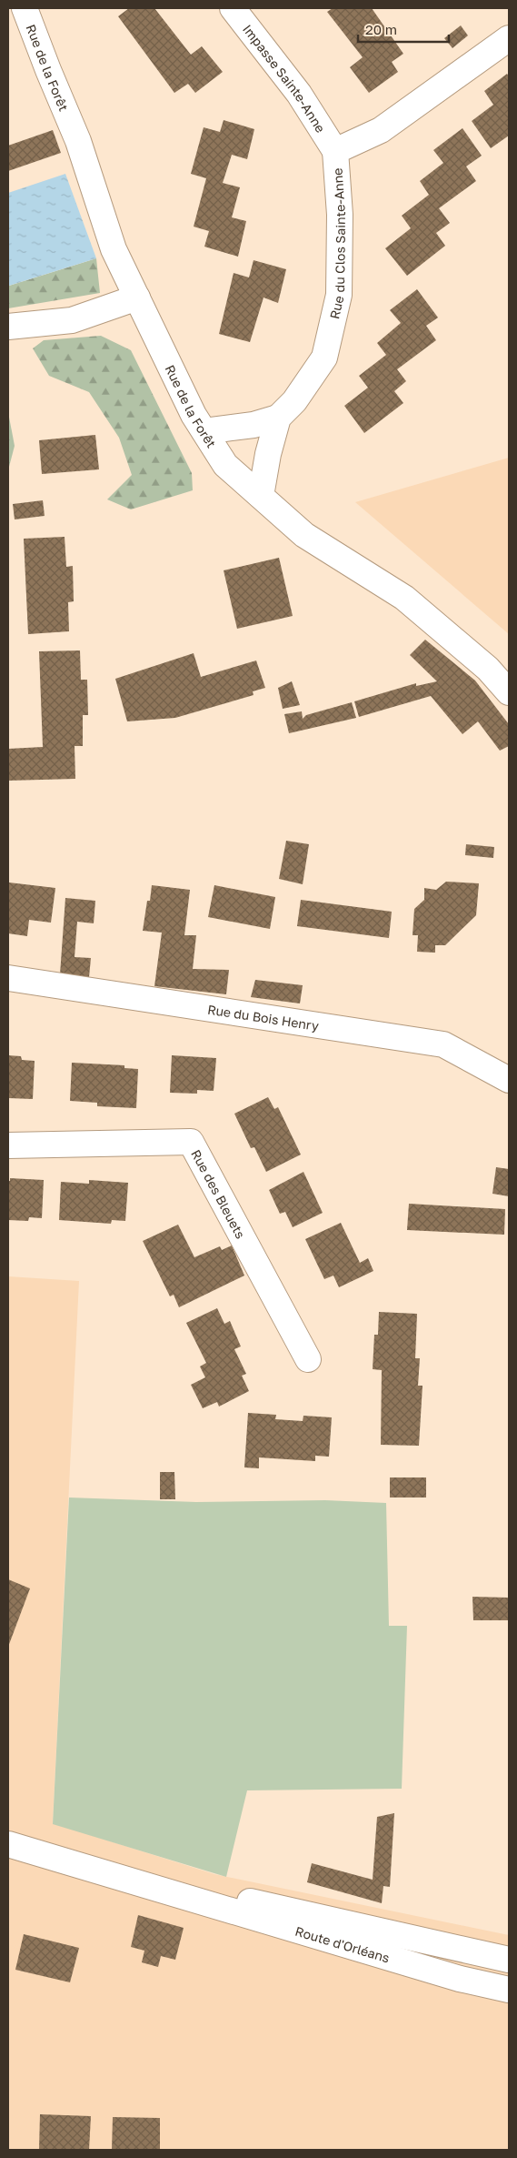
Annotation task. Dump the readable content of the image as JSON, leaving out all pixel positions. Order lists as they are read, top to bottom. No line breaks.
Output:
{"streets":{"street":["Rue de la Forêt","Impasse Sainte-Anne","Rue du Clos Sainte-Anne","Rue du Bois Henry","Rue des Bleuets","Route d'Orléans"]},"crossings":[["Rue de la Forêt","Rue du Clos Sainte-Anne"],["Impasse Sainte-Anne","Rue du Clos Sainte-Anne"]],"scale_bar":"20 m"}
